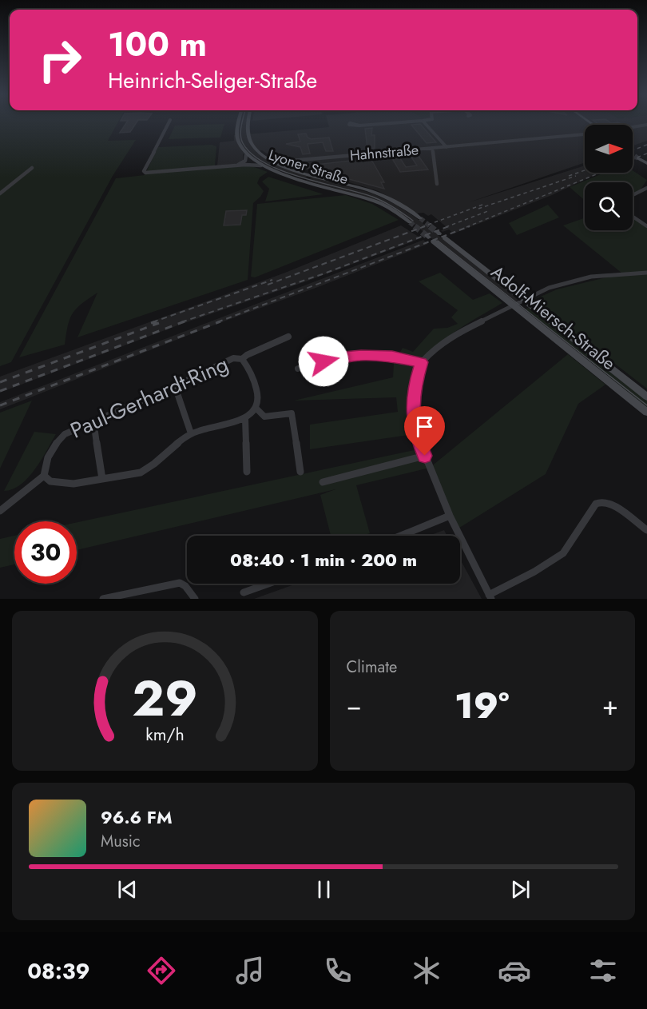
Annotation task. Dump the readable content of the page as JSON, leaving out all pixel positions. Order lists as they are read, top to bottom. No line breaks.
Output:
{"streets":{"main road":["Lyoner Straße","Adolf-Miersch-Straße"],"street":["Hahnstraße","Paul-Gerhardt-Ring"]},"crossings":[["Hahnstraße","Lyoner Straße"]],"north":"right","page":{"turn":["100 m","Heinrich-Seliger-Straße"],"limit":"30","trip":"08:40 · 1 min · 200 m","tile":"Climate","heat":["−","19°","+"],"song":["96.6 FM","Music"],"tabs":"08:39","gauge":["29","km/h"]}}
